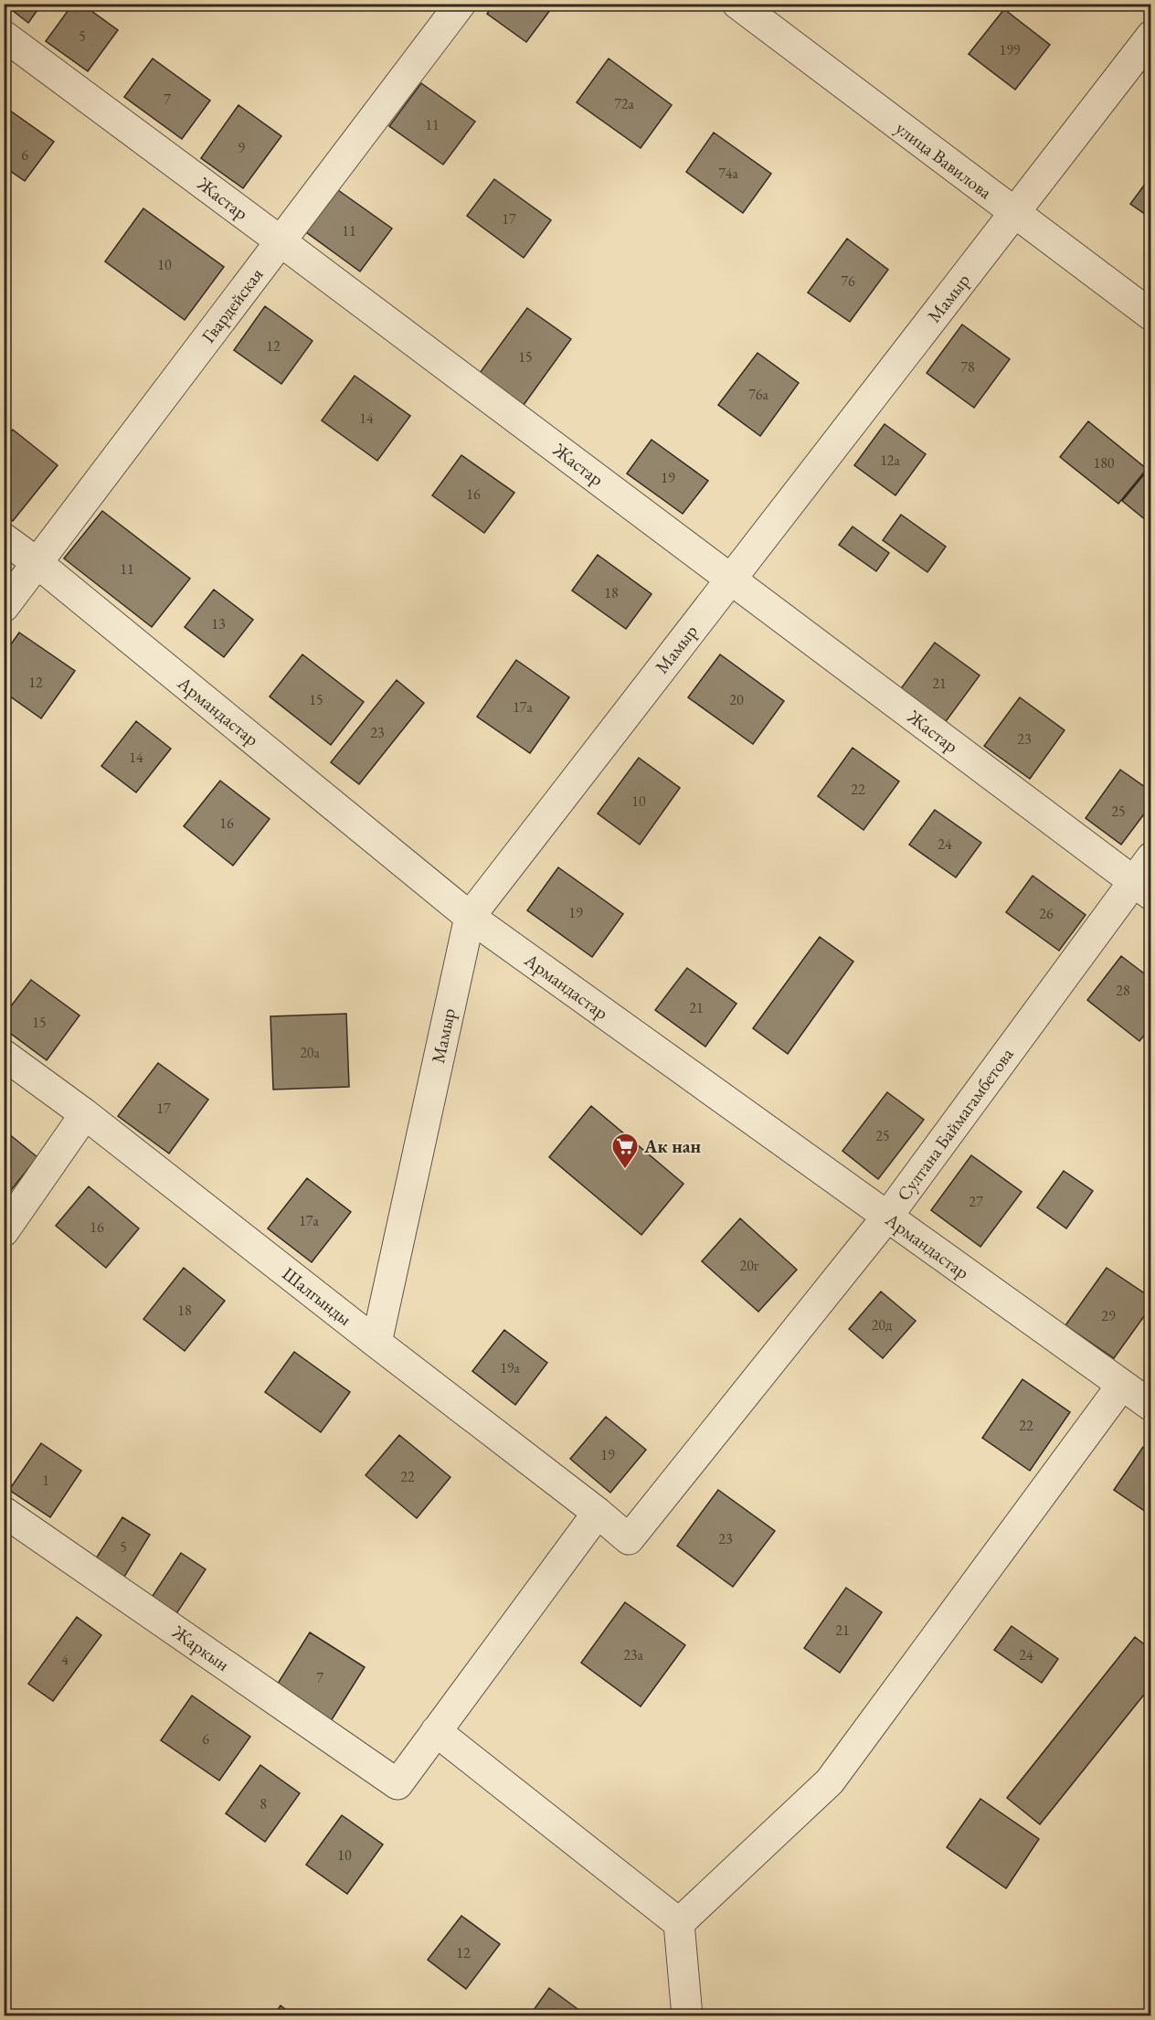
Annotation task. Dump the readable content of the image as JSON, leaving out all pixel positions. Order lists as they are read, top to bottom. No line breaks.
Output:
{"streets":{"street":["улица Вавилова","Жастар","Мамыр","Гвардейская","Армандастар","Султана Баймагамбетова","Шалгынды","Жаркын"]},"crossings":[["улица Вавилова","Мамыр"],["Жастар","Мамыр"],["Жастар","Гвардейская"],["Жастар","Султана Баймагамбетова"],["Мамыр","Армандастар"],["Мамыр","Шалгынды"],["Гвардейская","Армандастар"],["Армандастар","Султана Баймагамбетова"],["Султана Баймагамбетова","Шалгынды"]],"places":{"supermarket":["Ак нан"]},"house_numbers":["5","199","7","72а","11","9","6","74а","17","11","10","76","12","15","78","76а","14","12а","180","19","16","11","18","13","12","21","15","20","17а","23","23","14","22","10","25","16","24","19","26","28","21","15","20а","17","25","27","17а","16","20г","18","29","20д","19а","22","19","22","1","23","5","21","23а","24","4","7","6","8","10","12"]}
